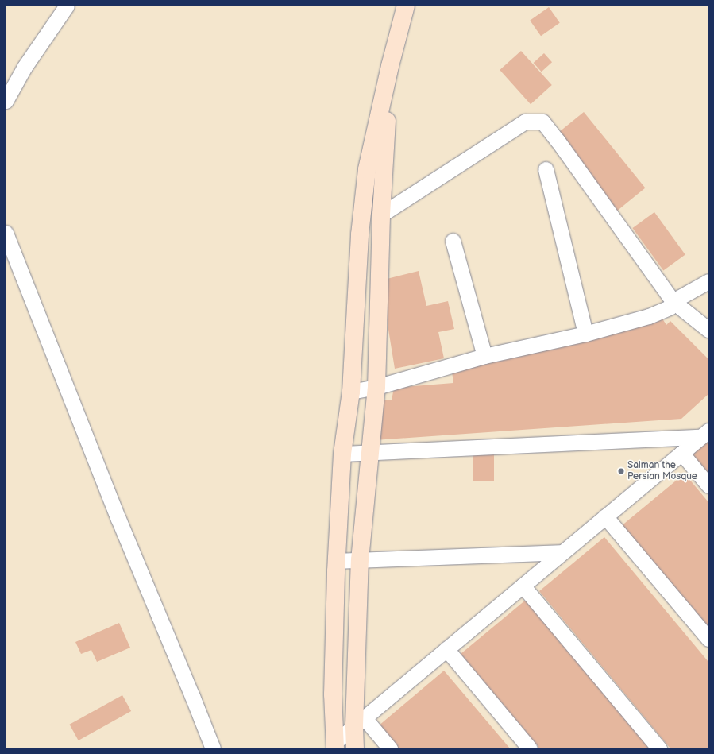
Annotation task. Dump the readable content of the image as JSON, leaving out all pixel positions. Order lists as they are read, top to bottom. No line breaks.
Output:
{"places":["Salman the Persian Mosque"]}
